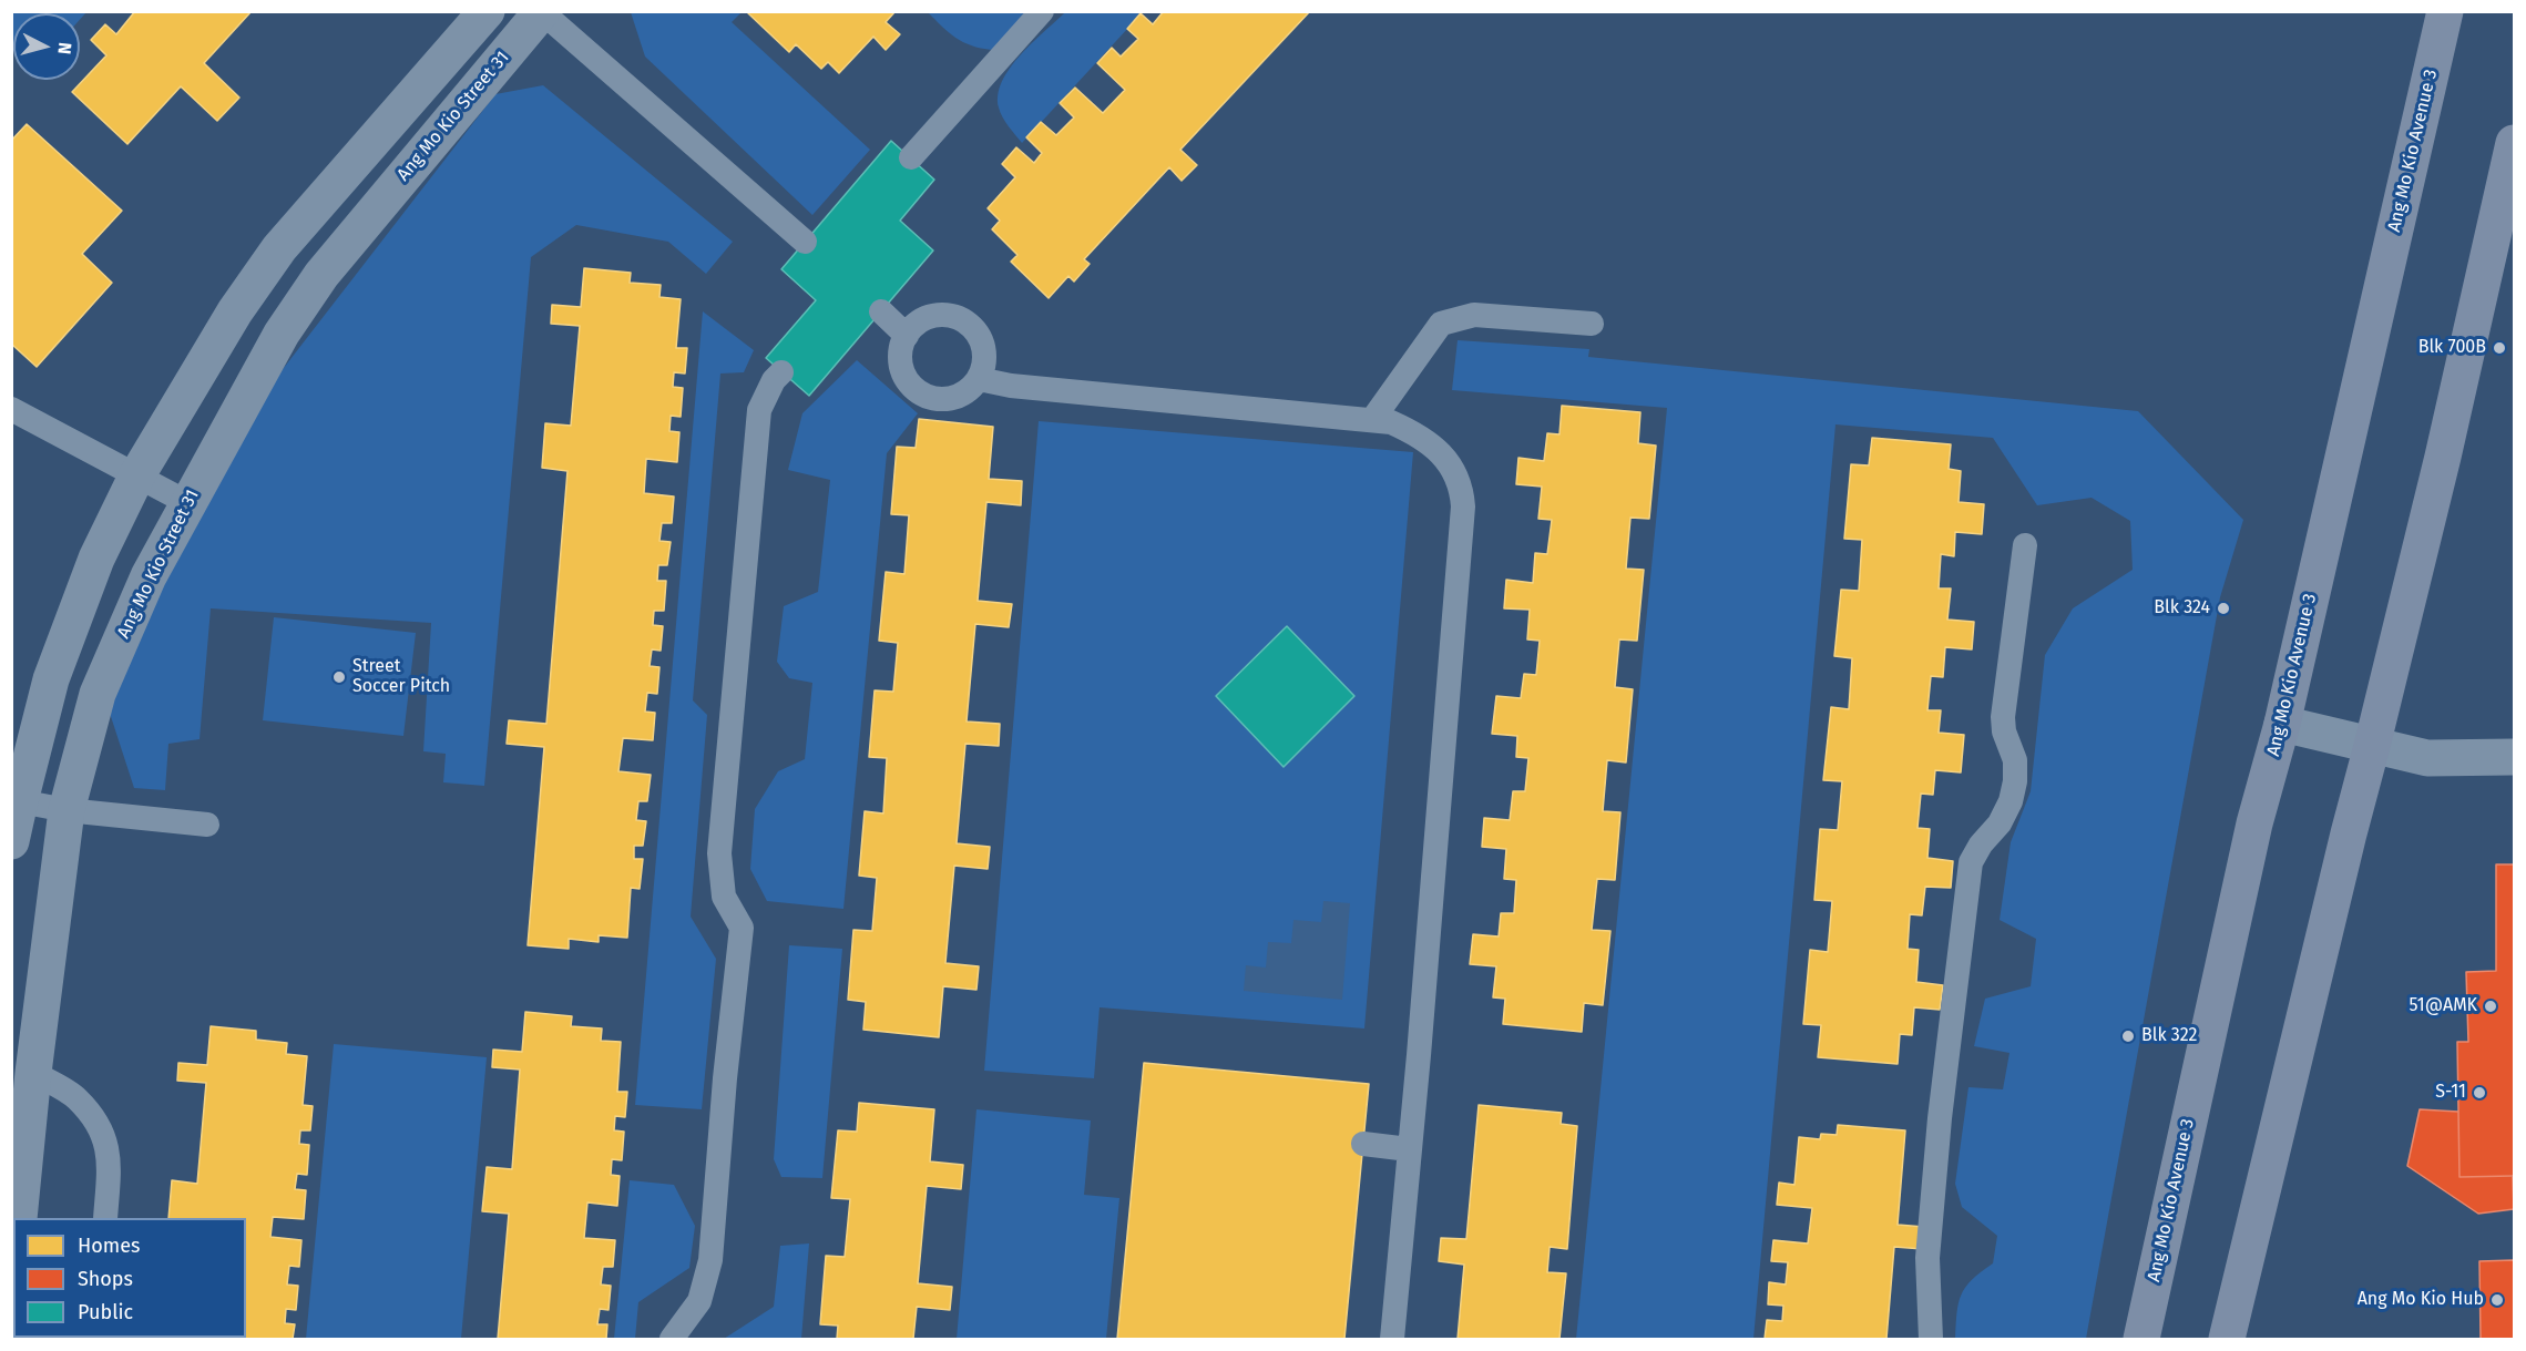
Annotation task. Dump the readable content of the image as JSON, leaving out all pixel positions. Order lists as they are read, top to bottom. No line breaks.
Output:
{"streets":{"main road":["Ang Mo Kio Avenue 3"],"street":["Ang Mo Kio Street 31"]},"places":["Blk 700B","Blk 324","Street Soccer Pitch","51@AMK","Blk 322","S-11","Ang Mo Kio Hub"],"legend":["Homes","Shops","Public"],"north":"right"}
